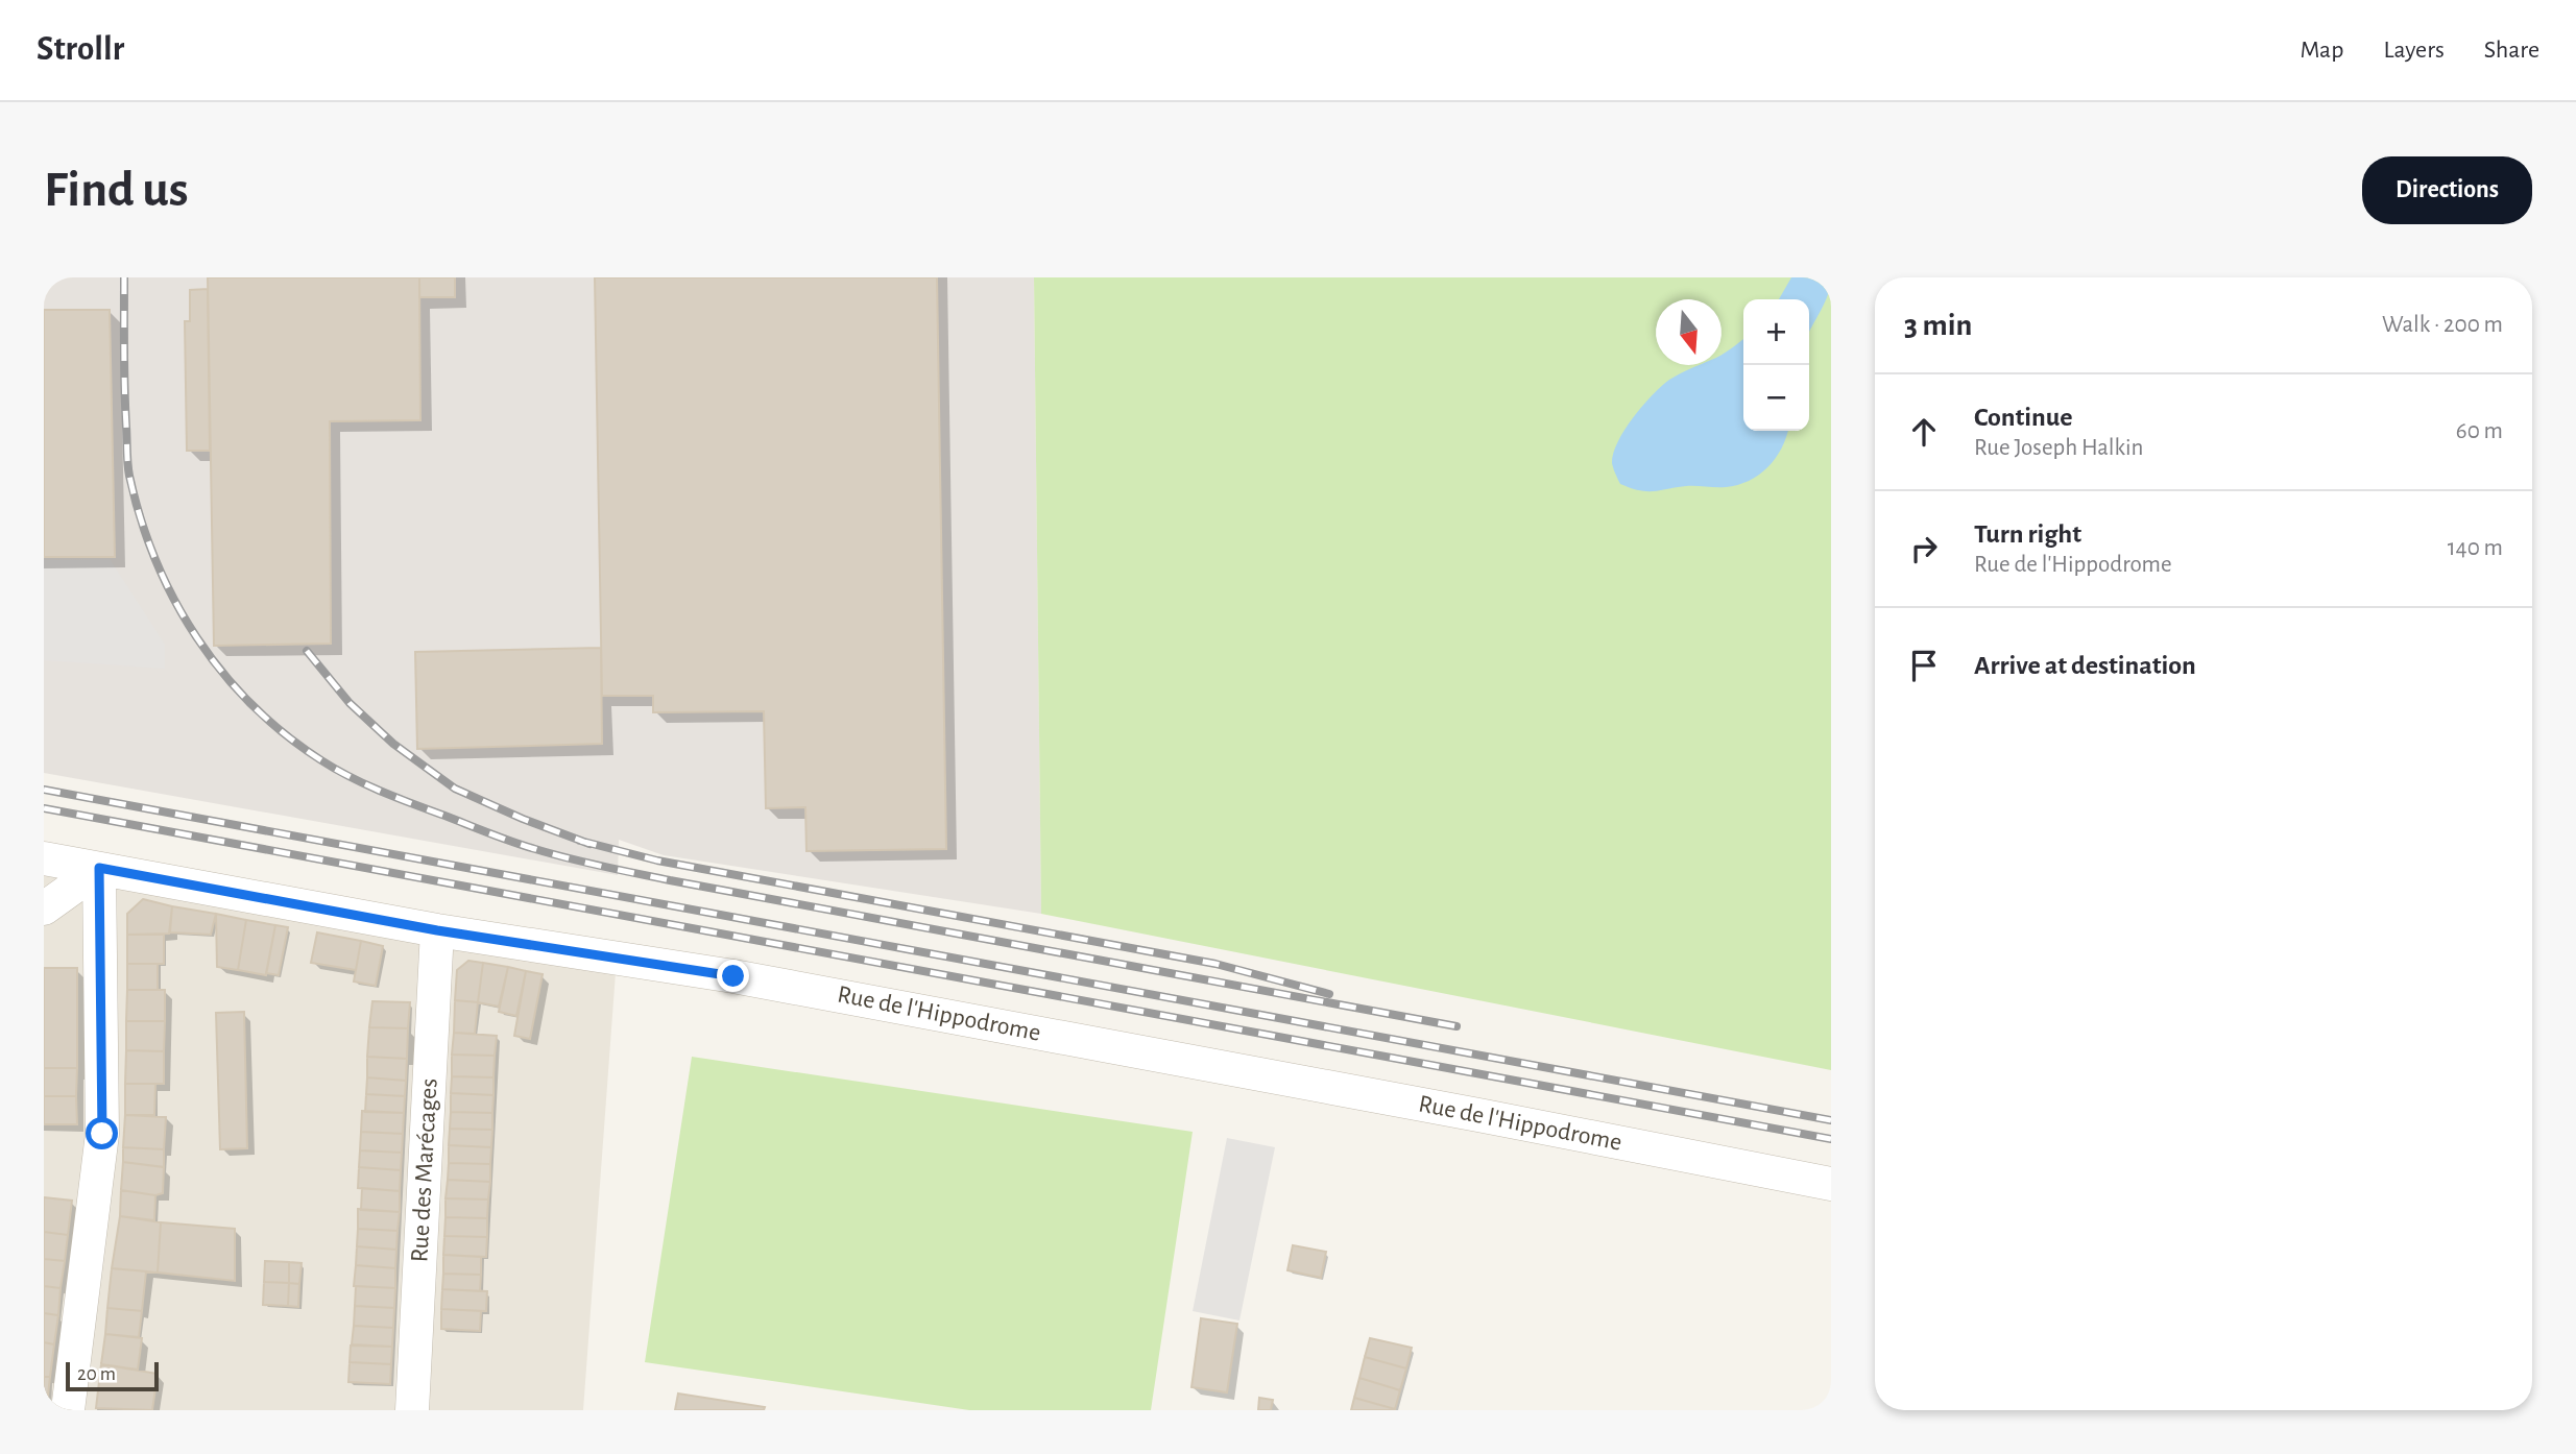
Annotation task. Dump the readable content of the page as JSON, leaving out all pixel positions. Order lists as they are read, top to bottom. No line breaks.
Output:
{"streets":{"street":["Rue de l'Hippodrome","Rue des Marécages"]},"crossings":[["Rue de l'Hippodrome","Rue des Marécages"]],"scale_bar":"20 m","north":"bottom","page":{"header":"Strollr","nav":["Map","Layers","Share"],"buttons":"Directions","title":"Find us","heading":["3 min","Walk · 200 m"],"map_buttons":["+","−"],"list":[["Continue","Rue Joseph Halkin","60 m"],["Turn right","Rue de l'Hippodrome","140 m"],"Arrive at destination"],"scale":"20 m"}}
